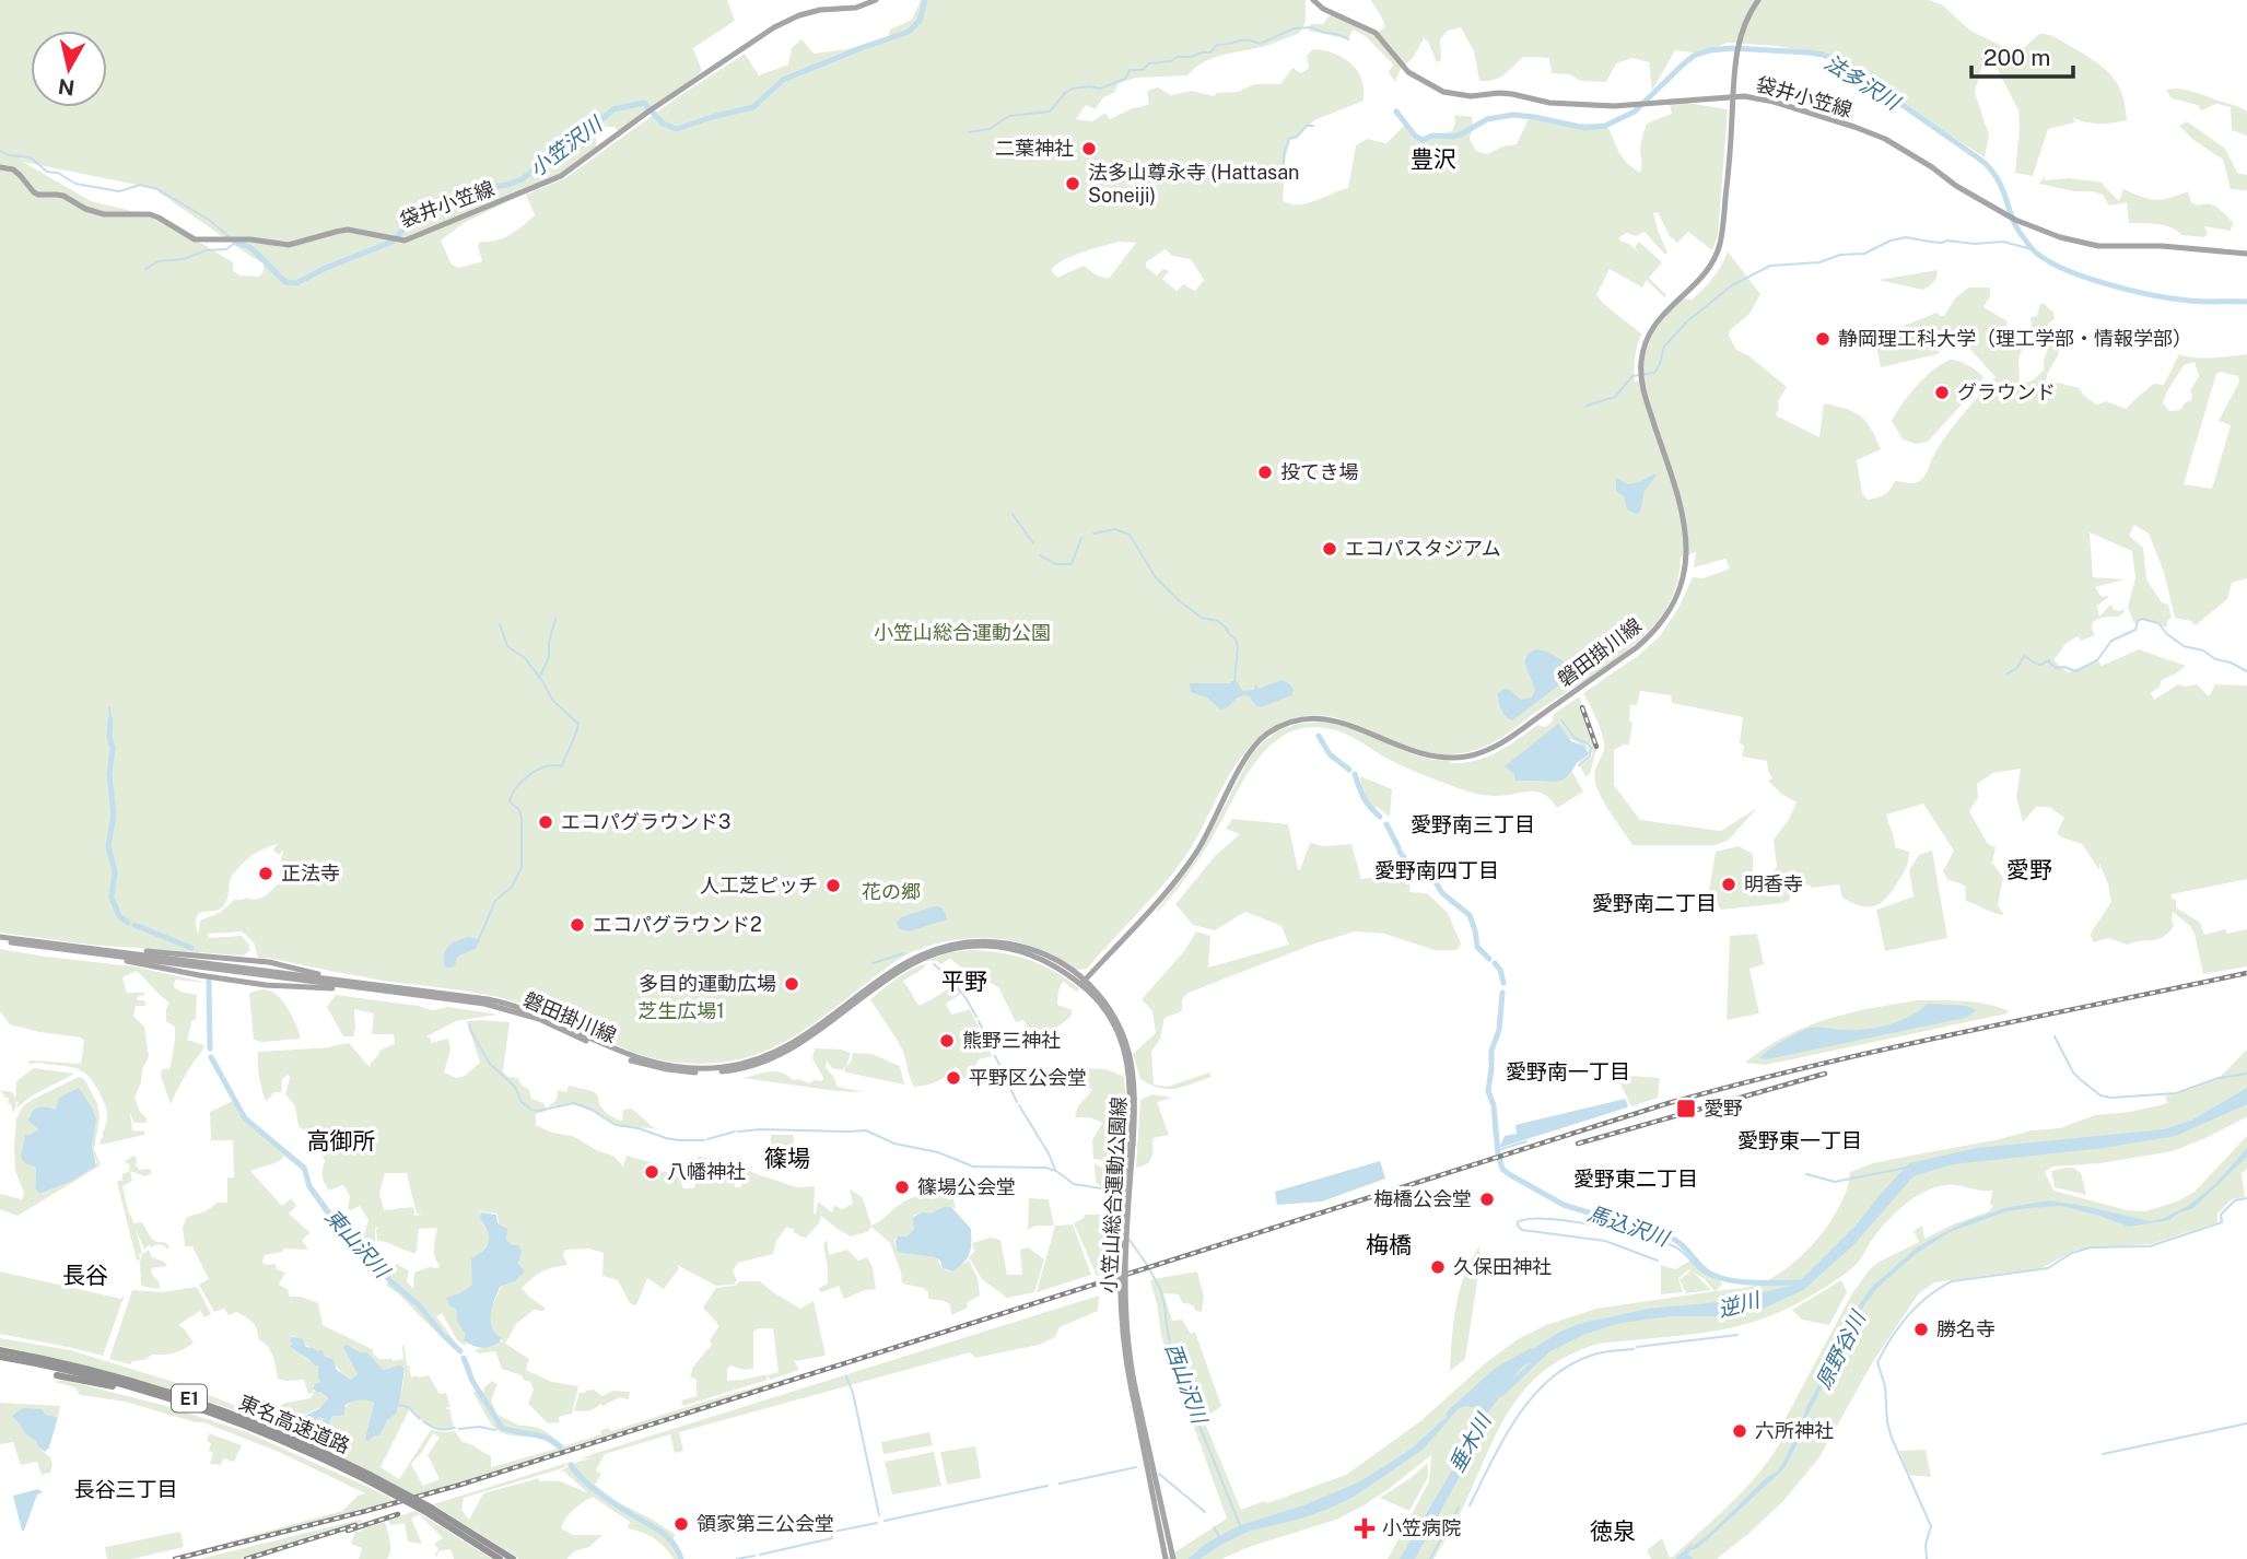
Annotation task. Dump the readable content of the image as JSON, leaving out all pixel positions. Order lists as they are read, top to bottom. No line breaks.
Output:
{"streets":{"highway":["E1","東名高速道路"],"main road":["袋井小笠線","磐田掛川線","小笠山総合運動公園線"]},"crossings":[["袋井小笠線","磐田掛川線"],["磐田掛川線","小笠山総合運動公園線"]],"districts":["豊沢","愛野南三丁目","愛野南四丁目","愛野","愛野南二丁目","平野","愛野南一丁目","愛野東一丁目","高御所","篠場","愛野東二丁目","梅橋","長谷","長谷三丁目","徳泉"],"water":["法多沢川","小笠沢川","馬込沢川","東山沢川","逆川","原野谷川","西山沢川","垂木川"],"parks":["小笠山総合運動公園","花の郷","芝生広場1"],"places":{"other":["二葉神社","法多山尊永寺 (Hattasan Soneiji)","静岡理工科大学（理工学部・情報学部）","グラウンド","投てき場","エコパスタジアム","エコパグラウンド3","正法寺","明香寺","人工芝ピッチ","エコパグラウンド2","多目的運動広場","熊野三神社","平野区公会堂","八幡神社","篠場公会堂","梅橋公会堂","久保田神社","勝名寺","六所神社","領家第三公会堂"],"transit":["愛野"],"health":["小笠病院"]},"scale_bar":"200 m","north":"bottom"}
